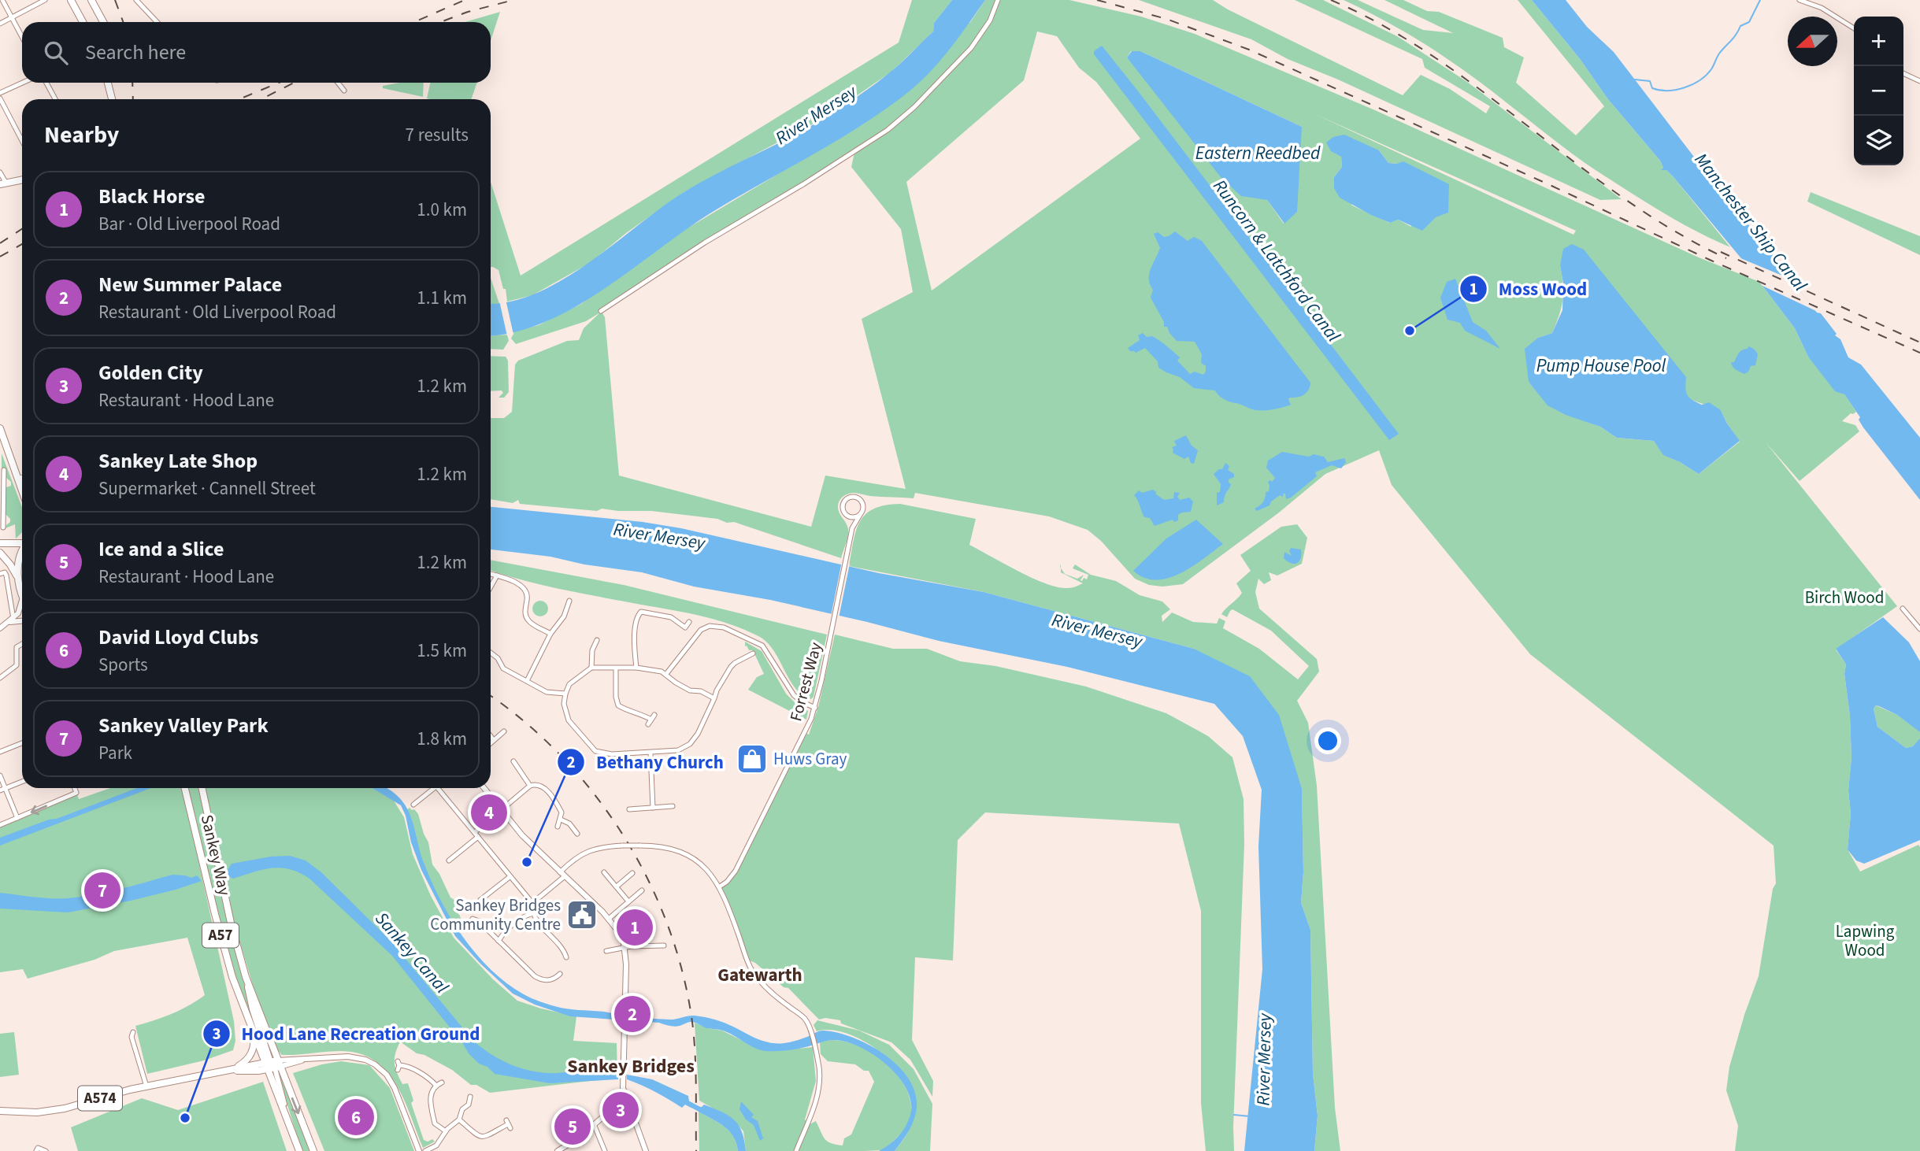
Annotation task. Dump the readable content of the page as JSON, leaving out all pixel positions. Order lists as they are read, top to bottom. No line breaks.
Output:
{"streets":{"main road":["Sankey Way","A57","A574"],"street":["Forrest Way"]},"crossings":[["Sankey Way","A574"]],"districts":["Gatewarth","Sankey Bridges"],"water":["River Mersey","Eastern Reedbed","Manchester Ship Canal","Runcorn & Latchford Canal","Pump House Pool","Sankey Canal"],"parks":["Birch Wood","Lapwing Wood"],"places":{"other":["Moss Wood","Bethany Church","Hood Lane Recreation Ground"],"shop":["Huws Gray"],"public building":["Sankey Bridges Community Centre"]},"north":"left","page":{"map_buttons":["+","−"],"search":"Search here","heading":["Nearby","7 results"],"list":[{"mark":"1","name":"Black Horse","note":"Bar · Old Liverpool Road","value":"1.0 km"},{"mark":"2","name":"New Summer Palace","note":"Restaurant · Old Liverpool Road","value":"1.1 km"},{"mark":"3","name":"Golden City","note":"Restaurant · Hood Lane","value":"1.2 km"},{"mark":"4","name":"Sankey Late Shop","note":"Supermarket · Cannell Street","value":"1.2 km"},{"mark":"5","name":"Ice and a Slice","note":"Restaurant · Hood Lane","value":"1.2 km"},{"mark":"6","name":"David Lloyd Clubs","note":"Sports","value":"1.5 km"},{"mark":"7","name":"Sankey Valley Park","note":"Park","value":"1.8 km"}],"pins":["4","7","1","2","3","6","5"]}}
